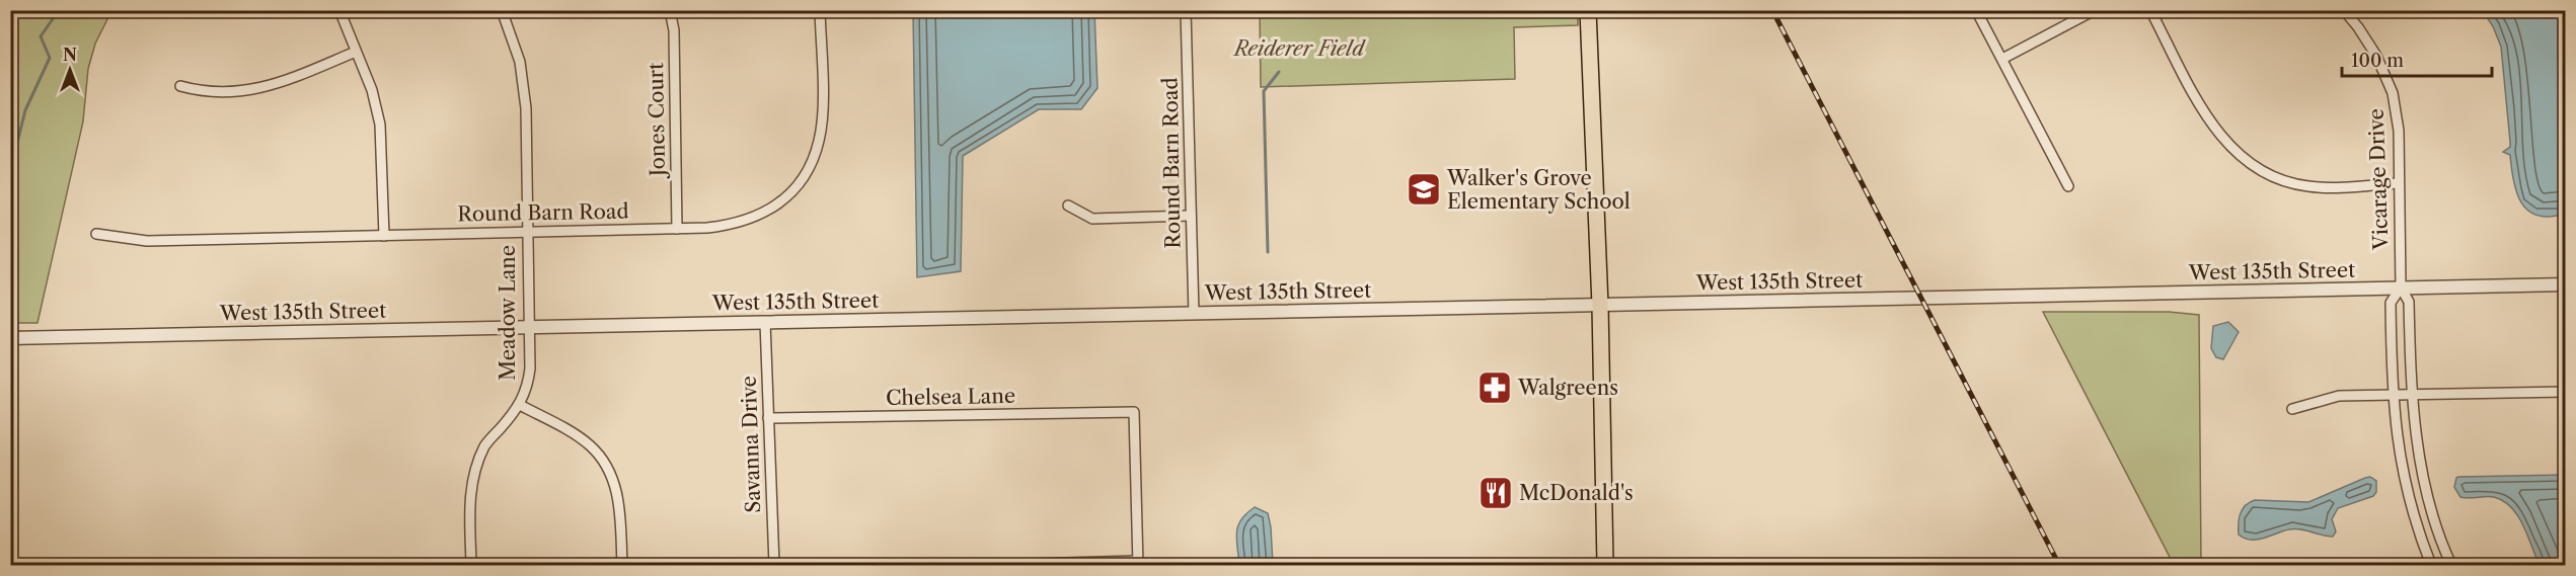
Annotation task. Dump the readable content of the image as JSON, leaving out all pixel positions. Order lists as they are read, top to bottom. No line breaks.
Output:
{"streets":{"street":["Jones Court","Round Barn Road","Vicarage Drive","West 135th Street","Meadow Lane","Chelsea Lane","Savanna Drive"]},"crossings":[["Jones Court","Round Barn Road"],["Round Barn Road","West 135th Street"],["Round Barn Road","Meadow Lane"],["Vicarage Drive","West 135th Street"],["West 135th Street","Meadow Lane"],["West 135th Street","Savanna Drive"],["Chelsea Lane","Savanna Drive"]],"parks":["Reiderer Field"],"places":{"school or university":["Walker's Grove Elementary School"],"pharmacy":["Walgreens"],"restaurant":["McDonald's"]},"scale_bar":"100 m","north":"top"}
